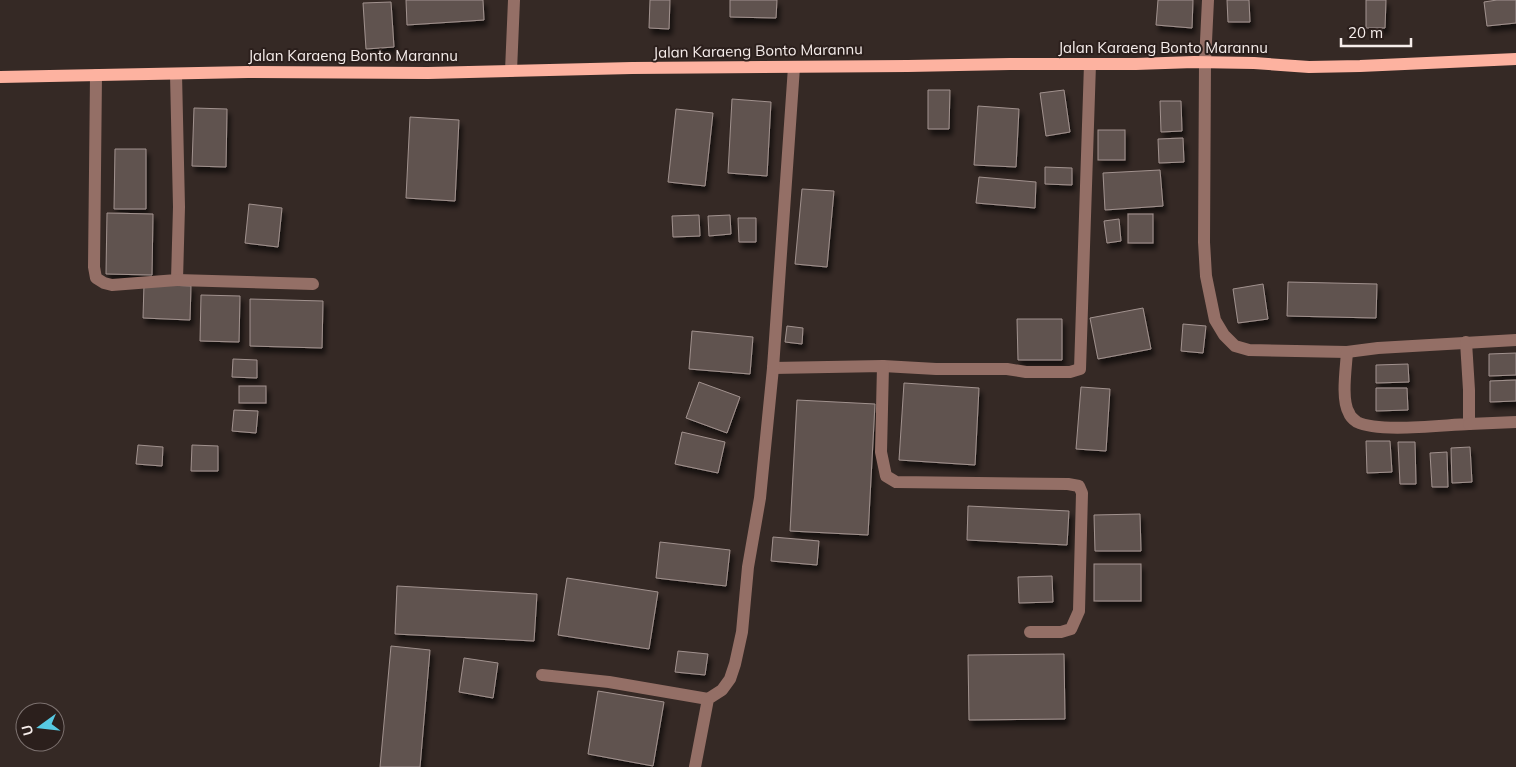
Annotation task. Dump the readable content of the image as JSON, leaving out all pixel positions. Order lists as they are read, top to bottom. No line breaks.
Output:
{"streets":{"main road":["Jalan Karaeng Bonto Marannu"]},"scale_bar":"20 m","north":"left"}
